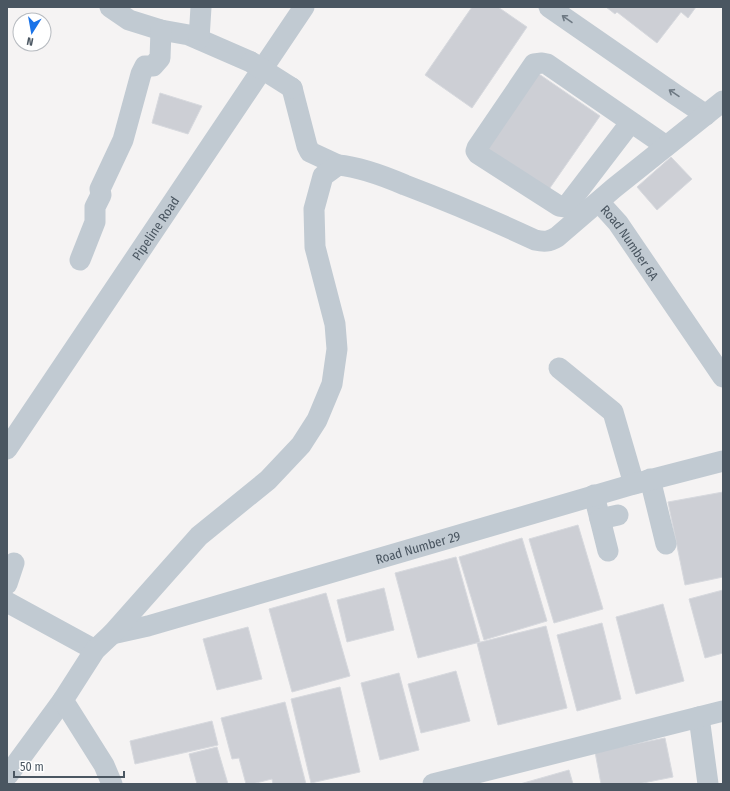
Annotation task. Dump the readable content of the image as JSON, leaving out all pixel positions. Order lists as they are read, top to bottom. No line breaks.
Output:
{"streets":{"street":["Pipeline Road","Road Number 6A","Road Number 29"]},"scale_bar":"50 m","north":"bottom"}
